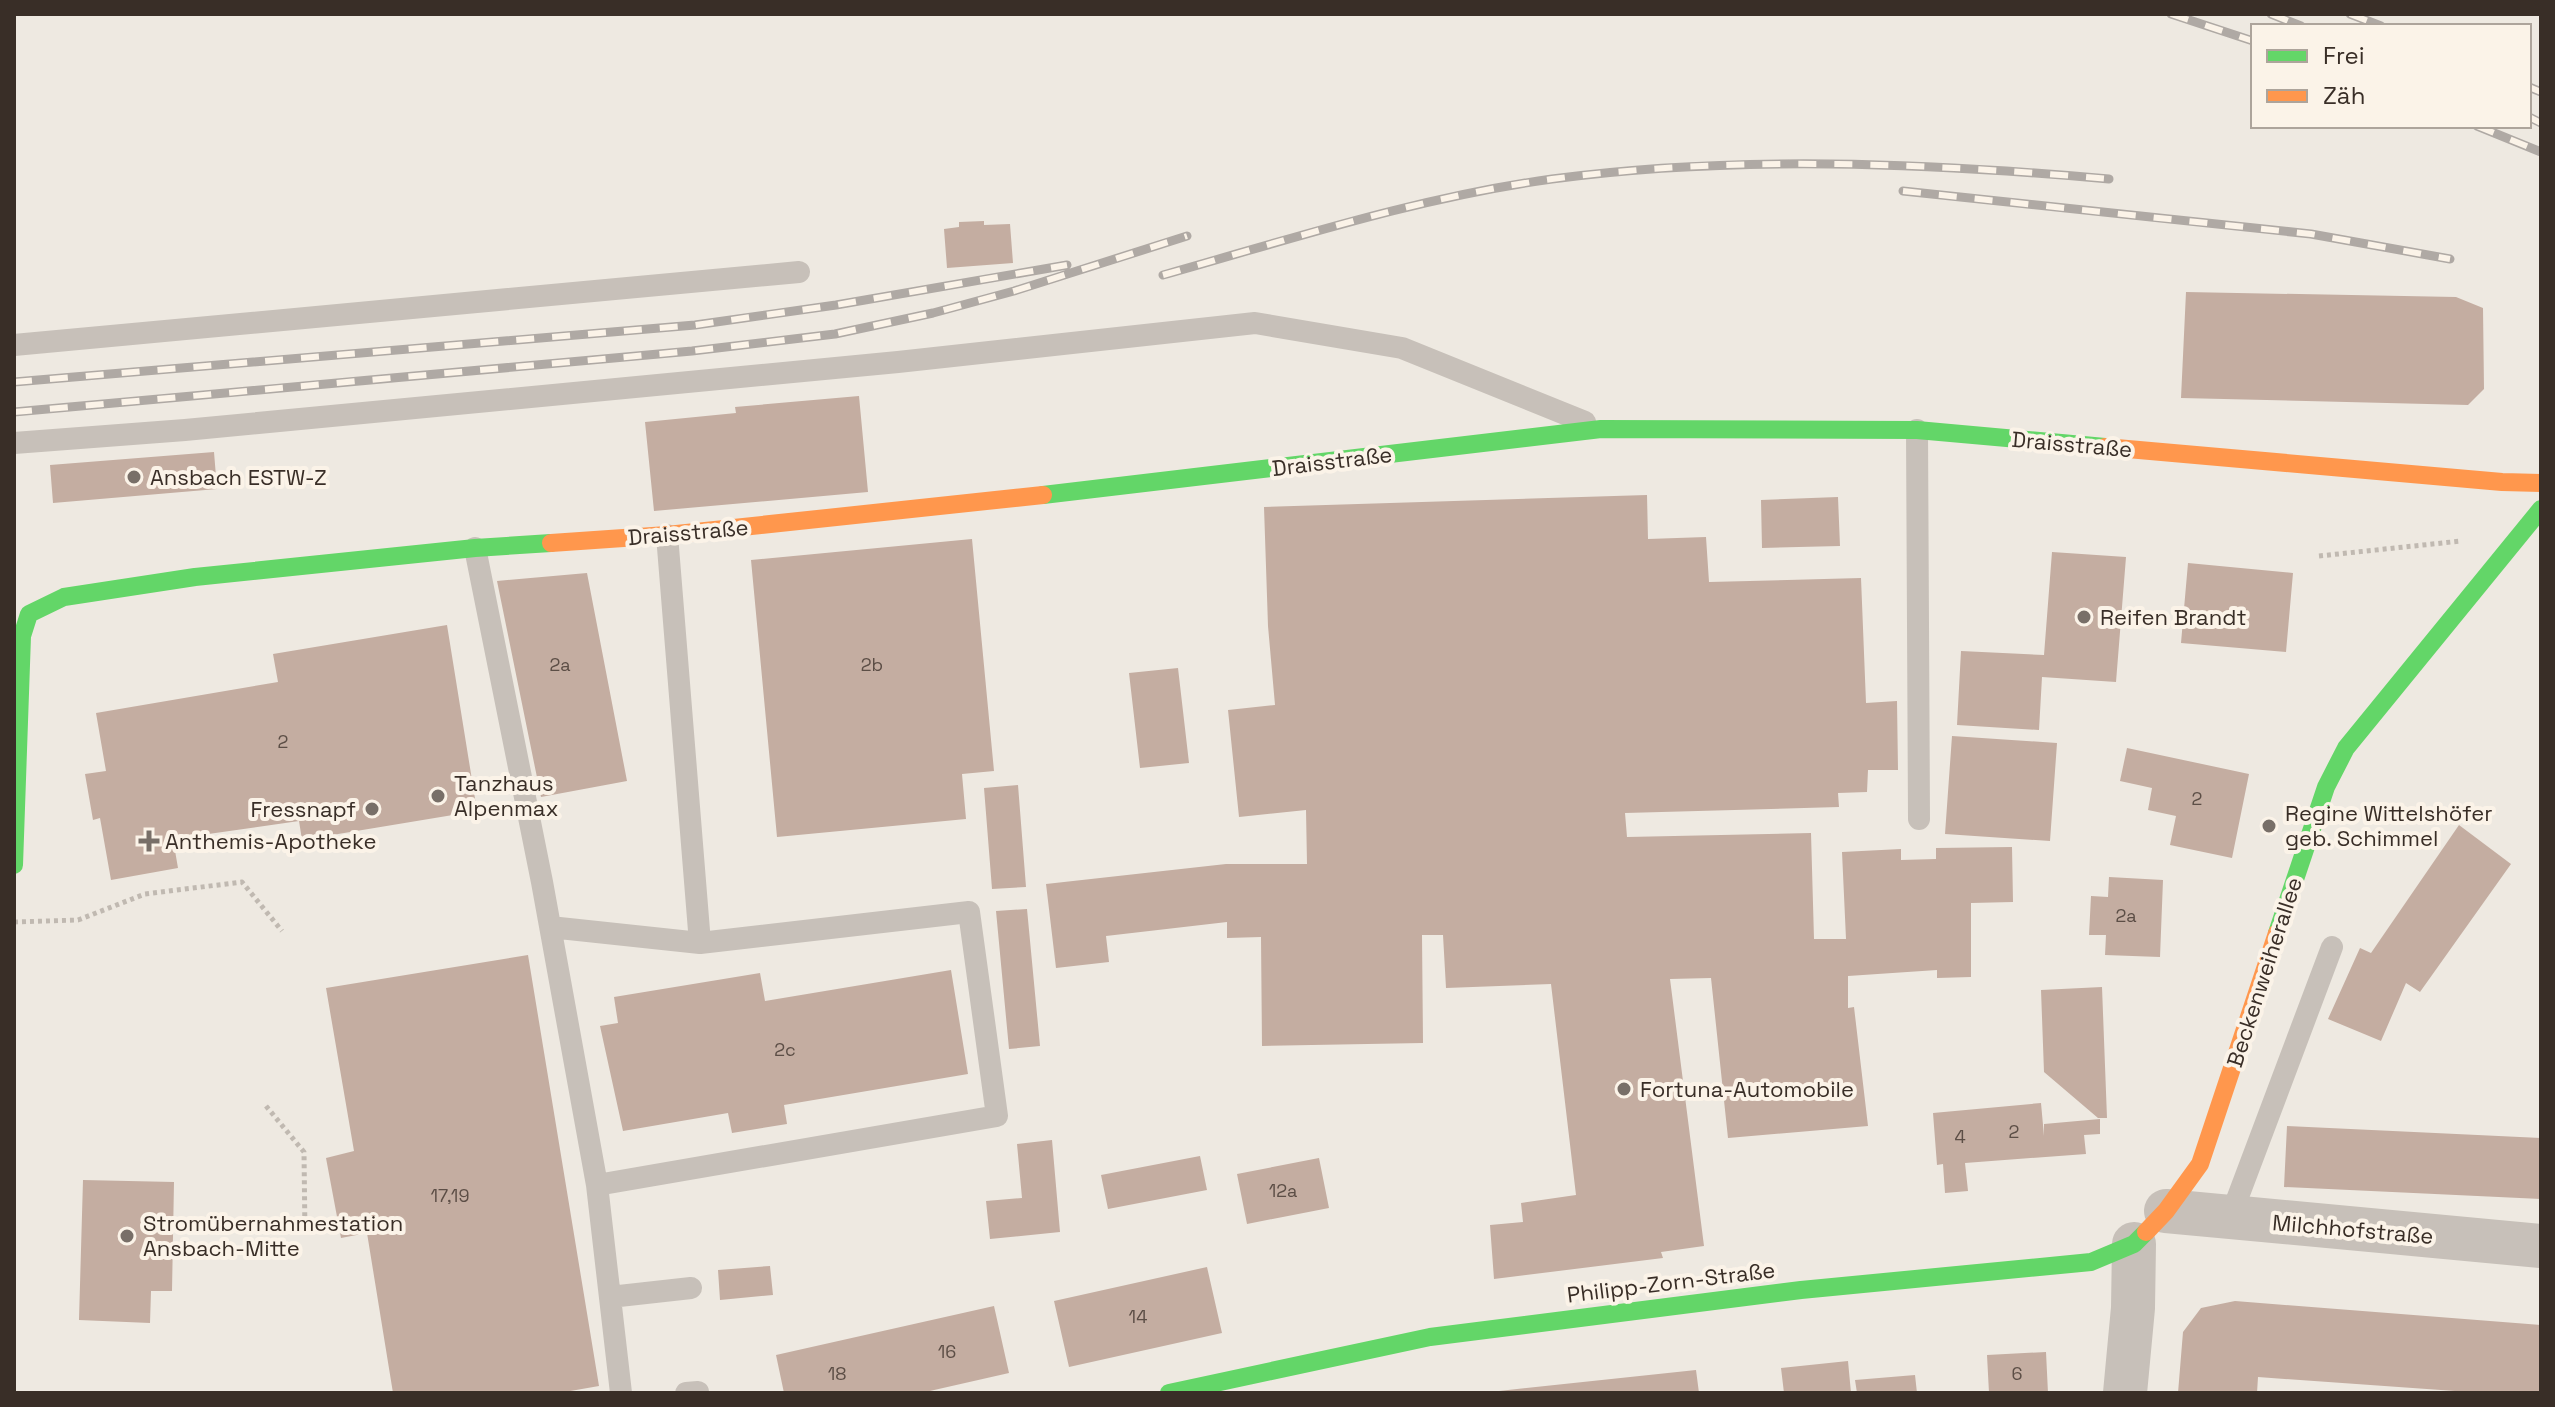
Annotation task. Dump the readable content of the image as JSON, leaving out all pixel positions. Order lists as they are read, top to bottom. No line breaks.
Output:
{"streets":{"street":["Draisstraße","Beckenweiherallee","Milchhofstraße","Philipp-Zorn-Straße"]},"crossings":[["Beckenweiherallee","Milchhofstraße"],["Beckenweiherallee","Philipp-Zorn-Straße"],["Milchhofstraße","Philipp-Zorn-Straße"]],"places":{"other":["Ansbach ESTW-Z","Reifen Brandt","Tanzhaus Alpenmax","Fressnapf","Regine Wittelshöfer geb. Schimmel","Fortuna-Automobile","Stromübernahmestation Ansbach-Mitte"],"health":["Anthemis-Apotheke"]},"house_numbers":["2a","2b","2","2","2a","2c","2","4","12a","17,19","14","16","18","6"],"legend":["Frei","Zäh"]}
